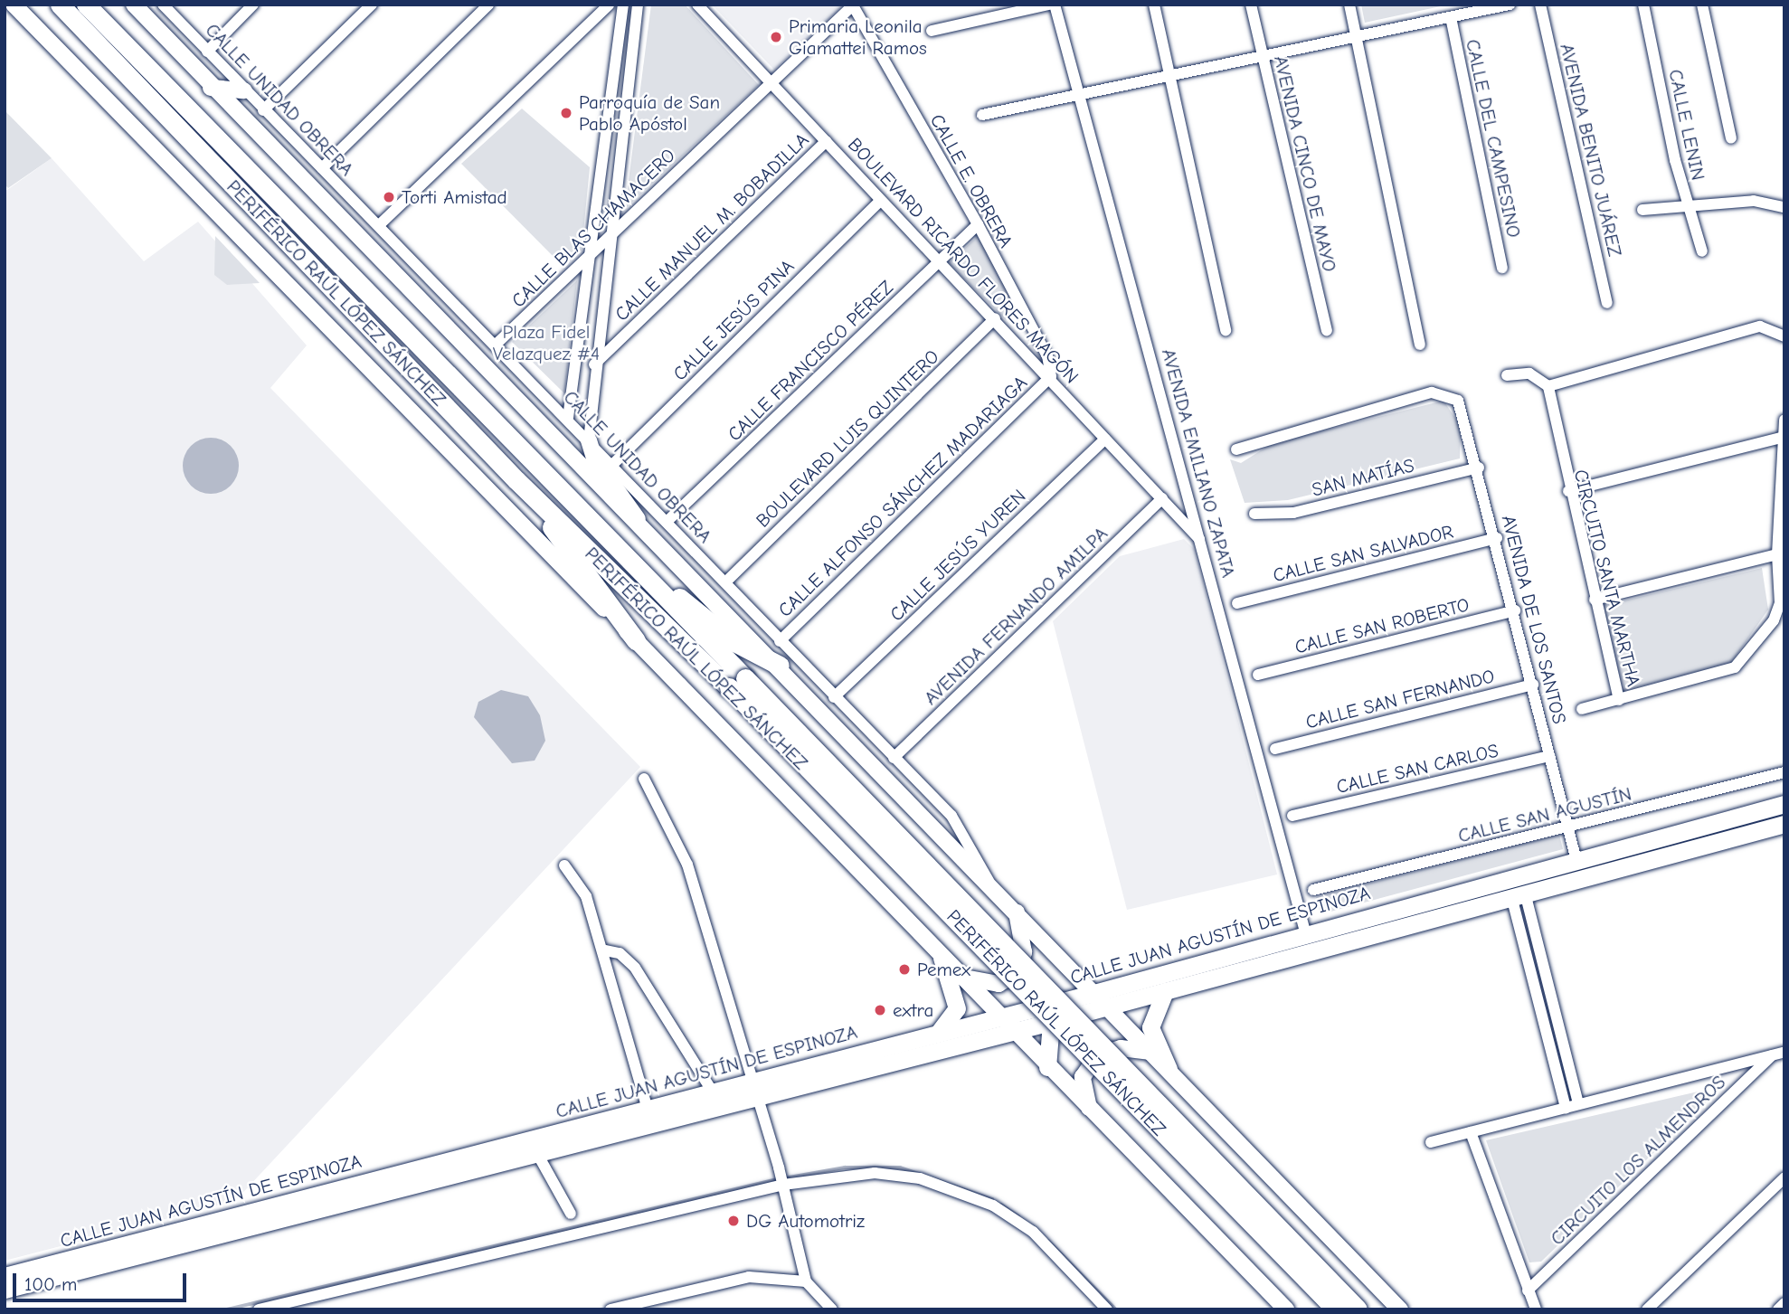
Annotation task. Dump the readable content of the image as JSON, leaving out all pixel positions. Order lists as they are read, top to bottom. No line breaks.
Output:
{"streets":{"highway":["PERIFÉRICO RAÚL LÓPEZ SÁNCHEZ"],"main road":["CALLE JUAN AGUSTÍN DE ESPINOZA"],"street":["CALLE UNIDAD OBRERA","CALLE LENIN","CALLE DEL CAMPESINO","AVENIDA BENITO JUÁREZ","AVENIDA CINCO DE MAYO","CALLE E. OBRERA","CALLE MANUEL M. BOBADILLA","CALLE BLAS CHAMACERO","BOULEVARD RICARDO FLORES MAGÓN","CALLE JESÚS PINA","CALLE FRANCISCO PÉREZ","BOULEVARD LUIS QUINTERO","AVENIDA EMILIANO ZAPATA","SAN MATÍAS","CALLE ALFONSO SÁNCHEZ MADARIAGA","CALLE SAN SALVADOR","CALLE JESÚS YUREN","CIRCUITO SANTA MARTHA","AVENIDA FERNANDO AMILPA","AVENIDA DE LOS SANTOS","CALLE SAN ROBERTO","CALLE SAN FERNANDO","CALLE SAN CARLOS","CALLE SAN AGUSTÍN","CIRCUITO LOS ALMENDROS"]},"crossings":[["CALLE UNIDAD OBRERA","CALLE BLAS CHAMACERO"],["CALLE UNIDAD OBRERA","CALLE JESÚS PINA"],["CALLE UNIDAD OBRERA","CALLE FRANCISCO PÉREZ"],["CALLE UNIDAD OBRERA","BOULEVARD LUIS QUINTERO"],["CALLE UNIDAD OBRERA","CALLE ALFONSO SÁNCHEZ MADARIAGA"],["CALLE UNIDAD OBRERA","CALLE JESÚS YUREN"],["CALLE UNIDAD OBRERA","AVENIDA FERNANDO AMILPA"],["CALLE E. OBRERA","CALLE BLAS CHAMACERO"],["CALLE E. OBRERA","BOULEVARD RICARDO FLORES MAGÓN"],["CALLE E. OBRERA","CALLE FRANCISCO PÉREZ"],["CALLE E. OBRERA","CALLE ALFONSO SÁNCHEZ MADARIAGA"],["CALLE MANUEL M. BOBADILLA","BOULEVARD RICARDO FLORES MAGÓN"],["CALLE BLAS CHAMACERO","BOULEVARD RICARDO FLORES MAGÓN"],["BOULEVARD RICARDO FLORES MAGÓN","CALLE JESÚS PINA"],["BOULEVARD RICARDO FLORES MAGÓN","CALLE FRANCISCO PÉREZ"],["BOULEVARD RICARDO FLORES MAGÓN","BOULEVARD LUIS QUINTERO"],["BOULEVARD RICARDO FLORES MAGÓN","AVENIDA EMILIANO ZAPATA"],["BOULEVARD RICARDO FLORES MAGÓN","CALLE ALFONSO SÁNCHEZ MADARIAGA"],["BOULEVARD RICARDO FLORES MAGÓN","CALLE JESÚS YUREN"],["BOULEVARD RICARDO FLORES MAGÓN","AVENIDA FERNANDO AMILPA"],["AVENIDA EMILIANO ZAPATA","CALLE JUAN AGUSTÍN DE ESPINOZA"],["SAN MATÍAS","AVENIDA DE LOS SANTOS"],["CALLE SAN SALVADOR","AVENIDA DE LOS SANTOS"],["AVENIDA DE LOS SANTOS","CALLE SAN ROBERTO"],["AVENIDA DE LOS SANTOS","CALLE SAN FERNANDO"],["AVENIDA DE LOS SANTOS","CALLE SAN CARLOS"],["AVENIDA DE LOS SANTOS","CALLE SAN AGUSTÍN"],["AVENIDA DE LOS SANTOS","CALLE JUAN AGUSTÍN DE ESPINOZA"]],"parks":["Plaza Fidel Velazquez #4"],"places":["Primaria Leonila Giamattei Ramos","Parroquía de San Pablo Apóstol","Torti Amistad","Pemex","extra","DG Automotriz"],"scale_bar":"100 m"}
